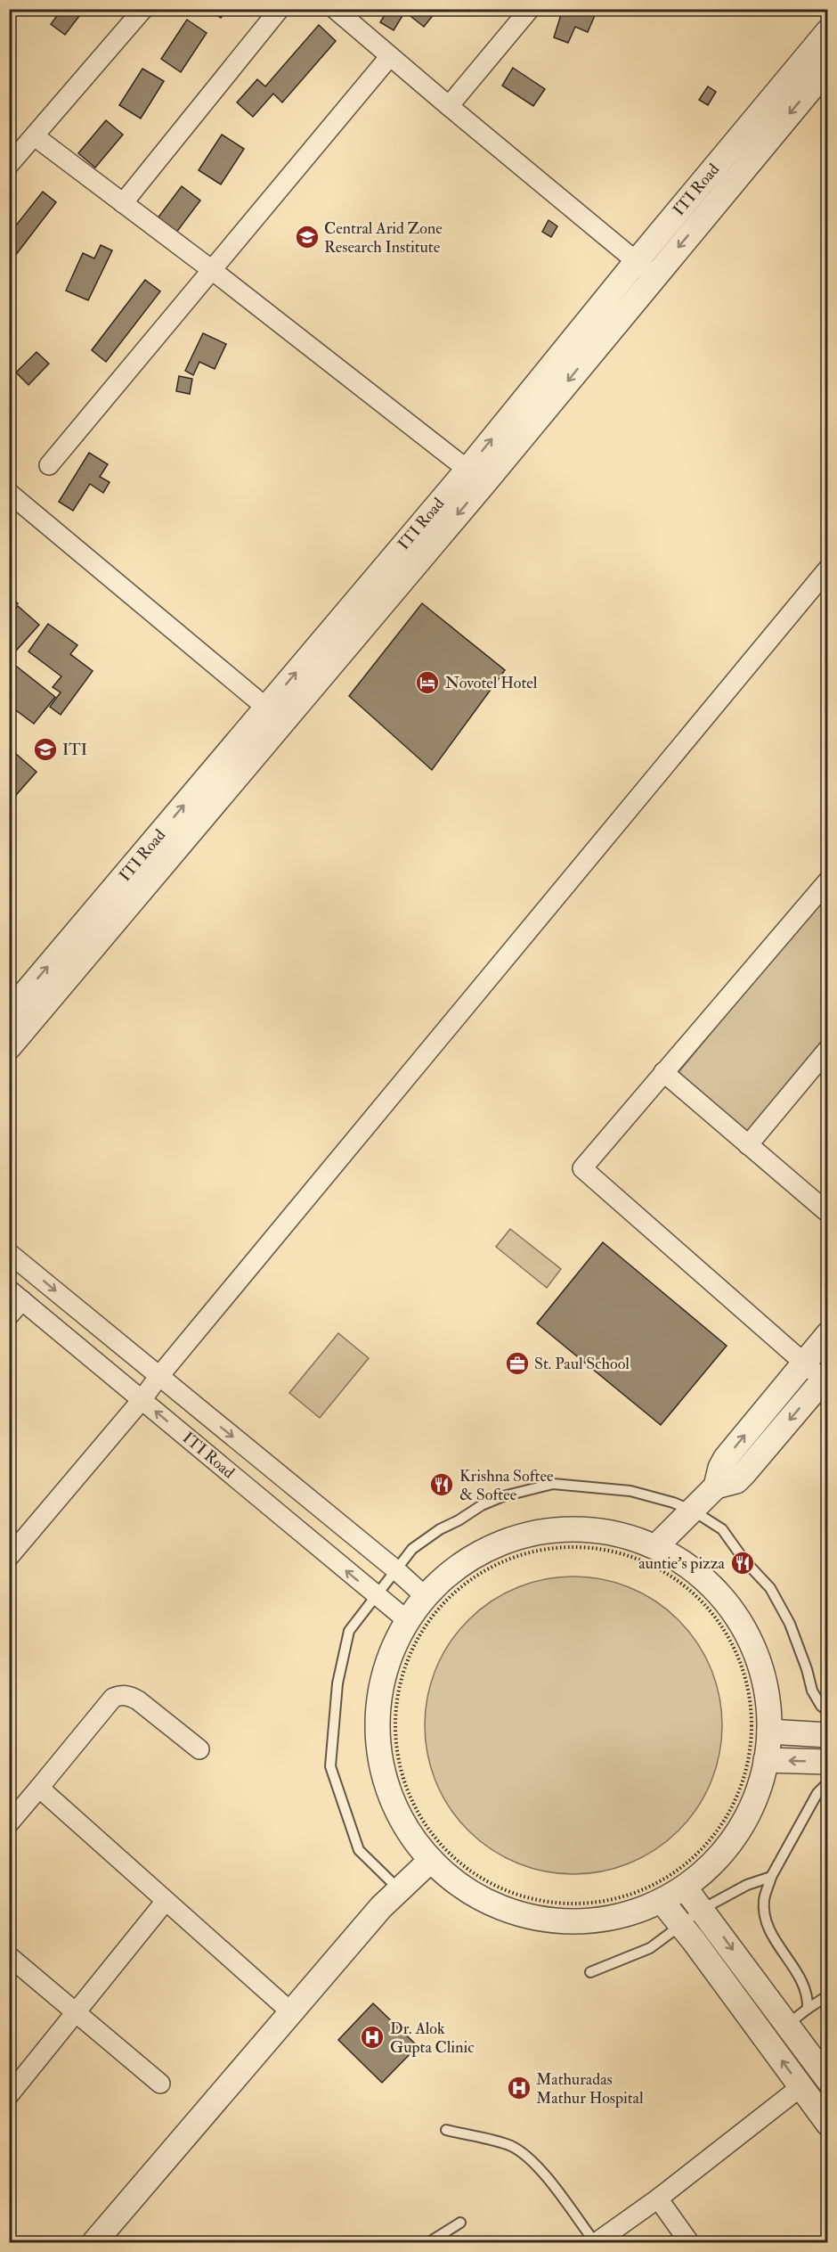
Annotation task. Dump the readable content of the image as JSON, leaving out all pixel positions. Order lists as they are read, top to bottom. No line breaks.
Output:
{"streets":{"street":["ITI Road"]},"places":{"school or university":["Central Arid Zone Research Institute","ITI"],"hotel":["Novotel Hotel"],"office":["St. Paul School"],"restaurant":["Krishna Softee & Softee","auntie's pizza"],"hospital":["Dr. Alok Gupta Clinic","Mathuradas Mathur Hospital"]}}
